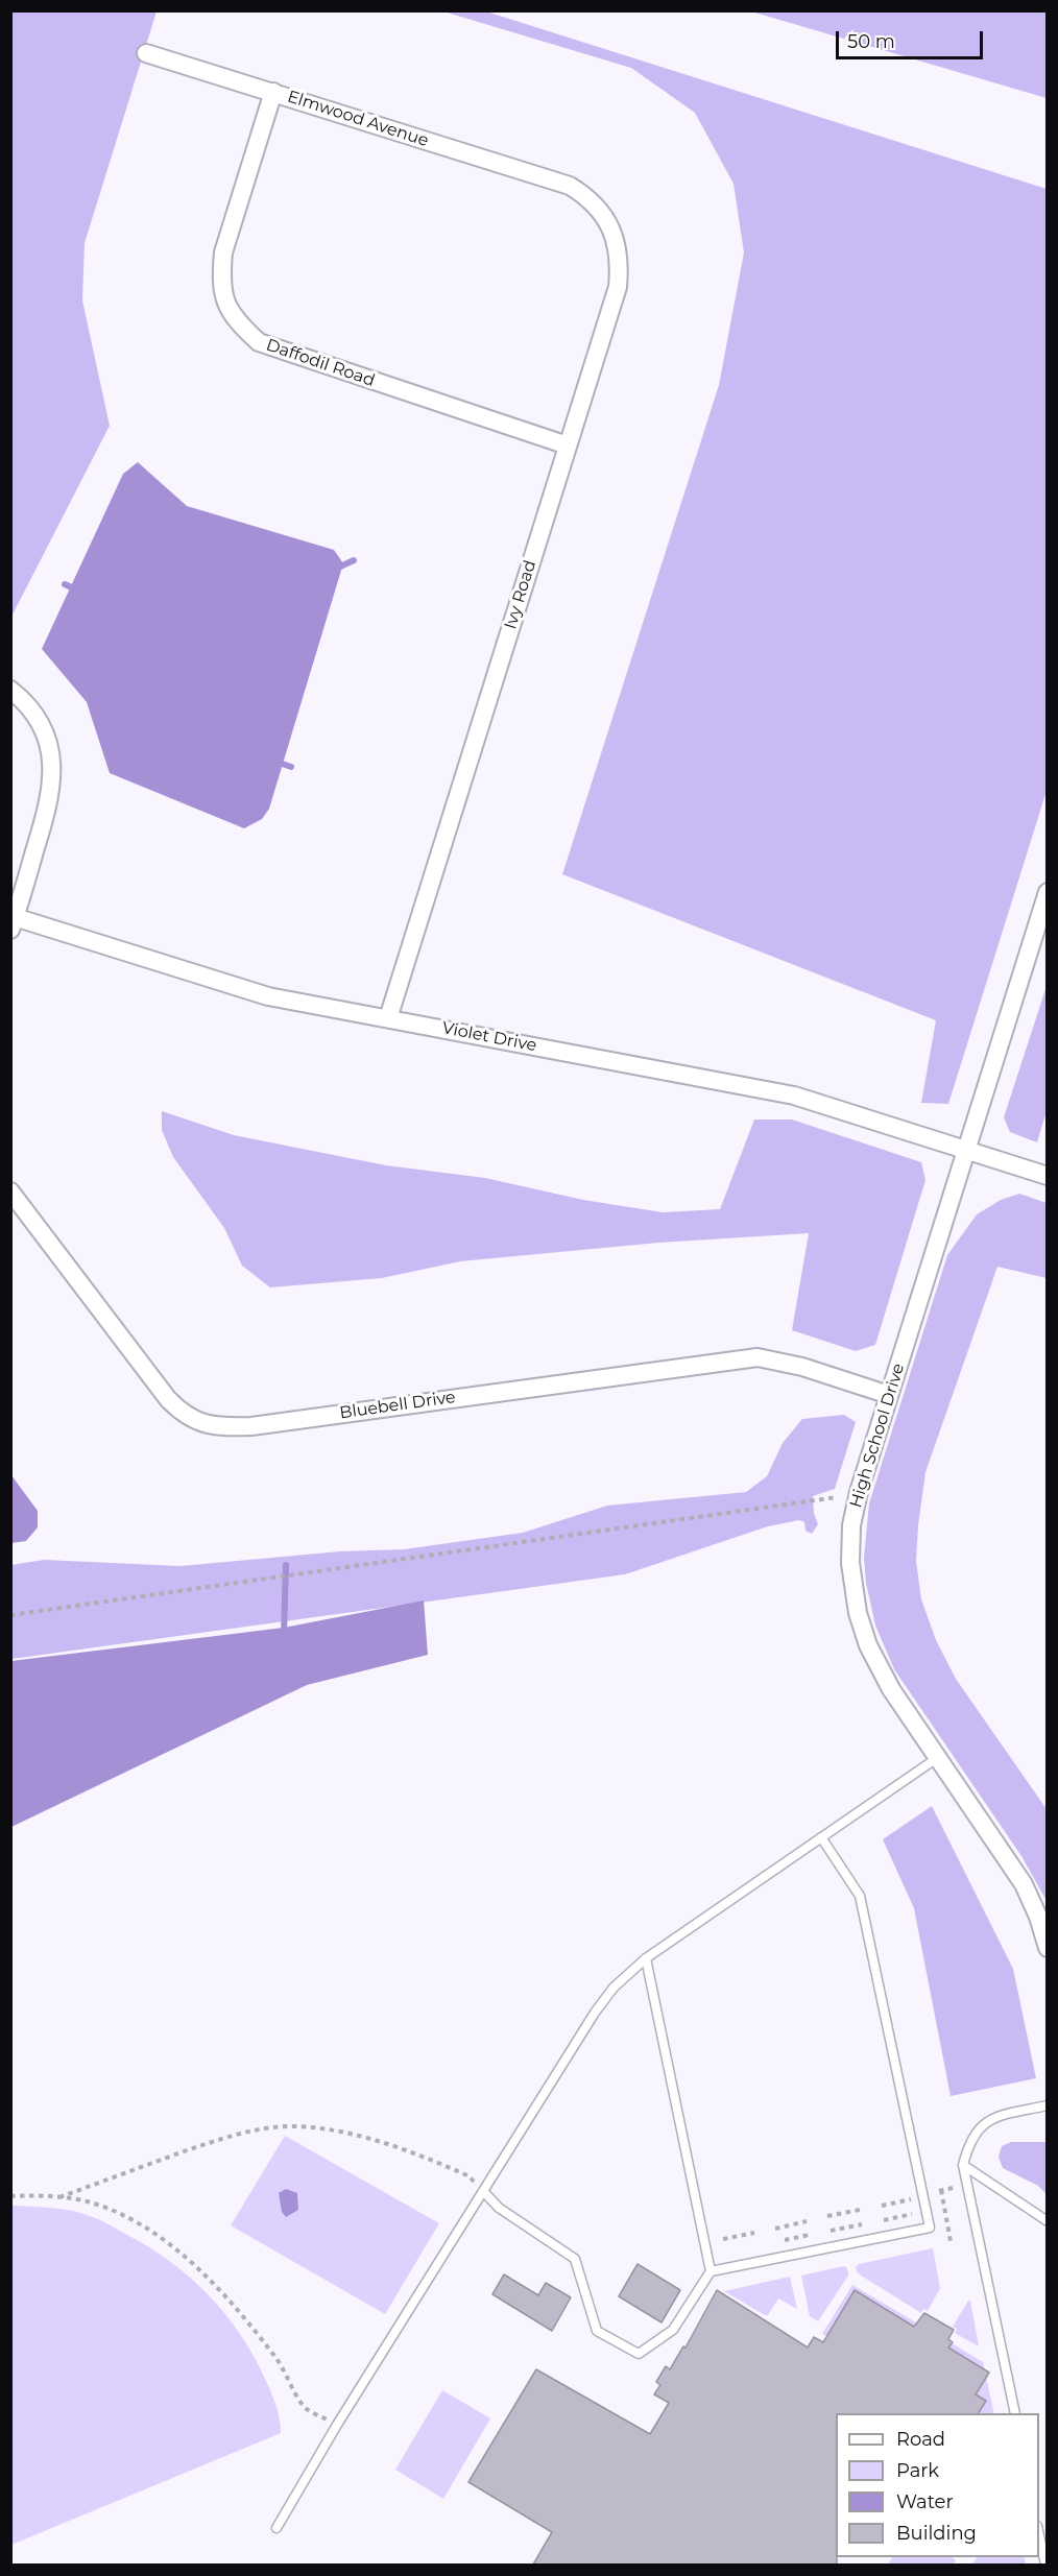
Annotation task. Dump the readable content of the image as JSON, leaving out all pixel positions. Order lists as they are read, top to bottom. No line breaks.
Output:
{"streets":{"street":["Elmwood Avenue","Daffodil Road","Ivy Road","Violet Drive","Bluebell Drive","High School Drive"]},"crossings":[["Elmwood Avenue","Daffodil Road"],["Elmwood Avenue","Ivy Road"],["Daffodil Road","Ivy Road"],["Ivy Road","Violet Drive"],["Violet Drive","High School Drive"],["Bluebell Drive","High School Drive"]],"legend":["Road","Park","Water","Building"],"scale_bar":"50 m"}
